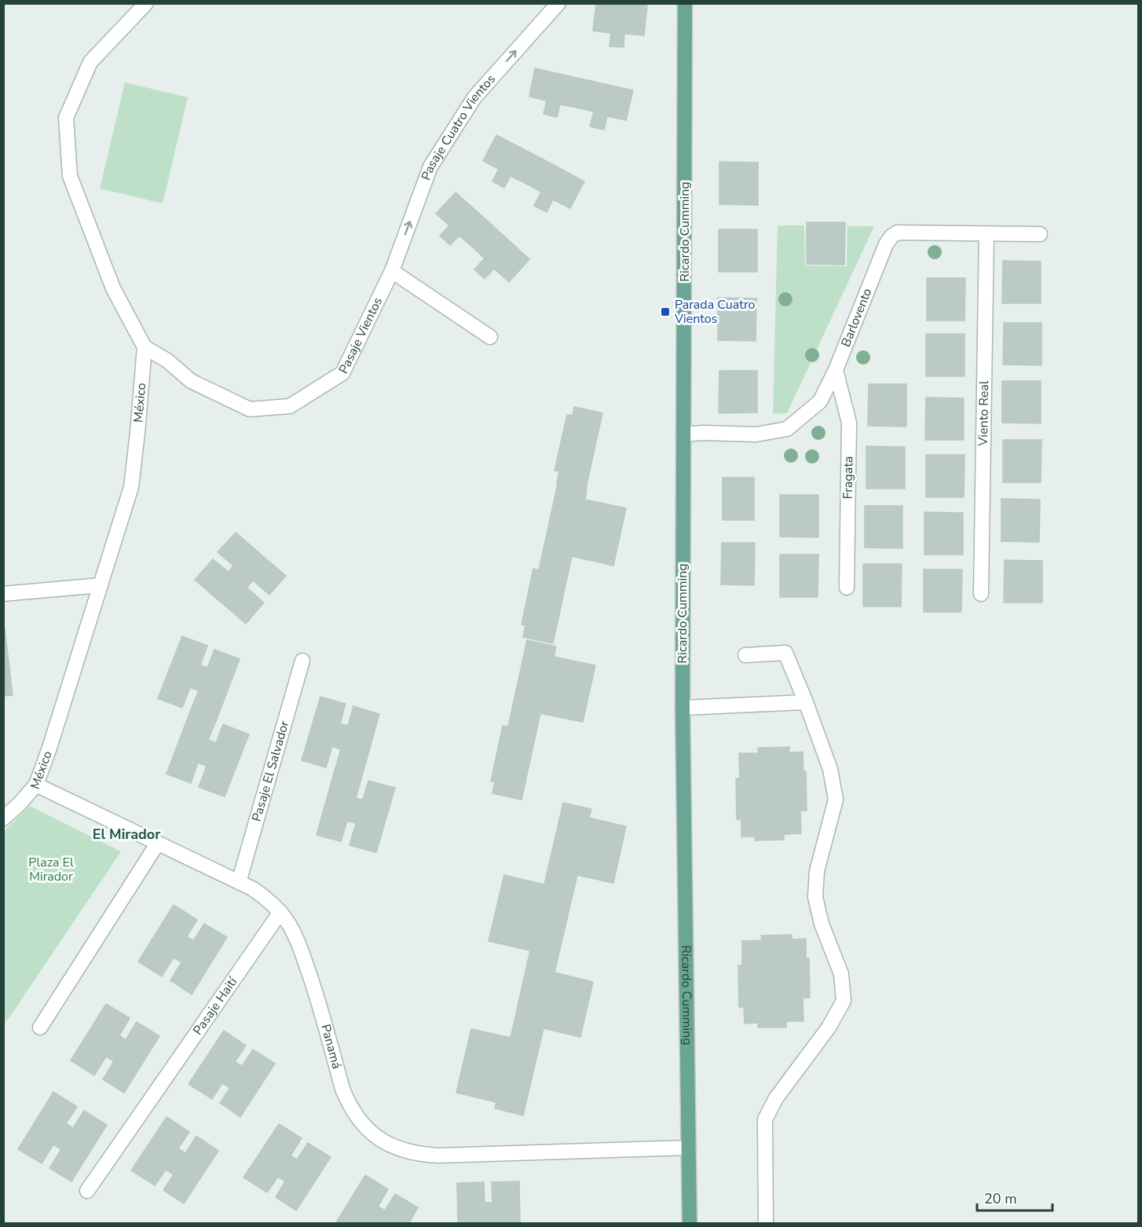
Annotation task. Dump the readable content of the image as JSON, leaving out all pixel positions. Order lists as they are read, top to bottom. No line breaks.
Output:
{"streets":{"main road":["Ricardo Cumming"],"street":["Pasaje Cuatro Vientos","Barlovento","Pasaje Vientos","México","Viento Real","Fragata","Pasaje El Salvador","Pasaje Haití","Panamá"]},"crossings":[["Pasaje Cuatro Vientos","Pasaje Vientos"],["Ricardo Cumming","Barlovento"],["Ricardo Cumming","Panamá"],["Barlovento","Viento Real"],["Barlovento","Fragata"],["Pasaje Vientos","México"],["México","Panamá"],["Pasaje El Salvador","Panamá"],["Pasaje Haití","Panamá"]],"one_way":["Pasaje Cuatro Vientos"],"districts":["El Mirador"],"parks":["Plaza El Mirador"],"places":{"transit":["Parada Cuatro Vientos"]},"scale_bar":"20 m"}
